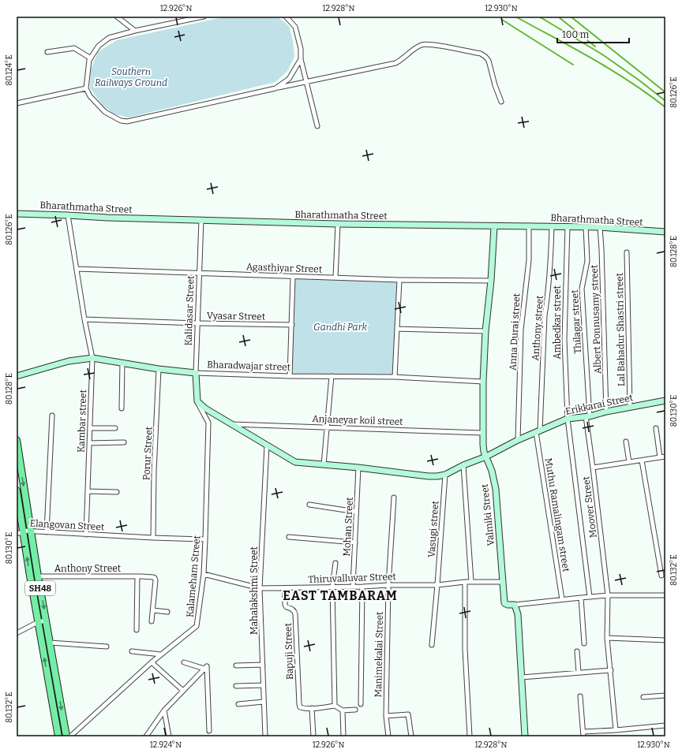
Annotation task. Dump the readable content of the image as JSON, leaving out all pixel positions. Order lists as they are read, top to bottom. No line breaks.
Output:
{"streets":{"main road":["SH48"],"street":["Bharathmatha Street","Agasthiyar Street","Kalidasar Street","Vyasar Street","Albert Ponnusamy street","Thilagar street","Ambedkar street","Anthony street","Lal Bahadur Shastri street","Anna Durai street","Bharadwajar street","Erikkarai Street","Anjaneyar koil street","Kambar street","Porur Street","Moover Street","Valmiki Street","Muthu Ramalingam street","Elangovan Street","Mohan Street","Vasugi street","Anthony Street","Kalameham Street","Thiruvalluvar Street","Mahalakshmi Street","Bapuji Street","Manimekalai Street"]},"crossings":[["Bharathmatha Street","Kalidasar Street"],["Bharathmatha Street","Albert Ponnusamy street"],["Bharathmatha Street","Thilagar street"],["Bharathmatha Street","Ambedkar street"],["Bharathmatha Street","Anthony street"],["Bharathmatha Street","Anna Durai street"],["Bharathmatha Street","Kambar street"],["Bharathmatha Street","Valmiki Street"],["Agasthiyar Street","Kalidasar Street"],["Agasthiyar Street","Kambar street"],["Agasthiyar Street","Valmiki Street"],["Kalidasar Street","Vyasar Street"],["Kalidasar Street","Bharadwajar street"],["Kalidasar Street","Kalameham Street"],["Vyasar Street","Kambar street"],["Albert Ponnusamy street","Erikkarai Street"],["Thilagar street","Erikkarai Street"],["Thilagar street","Moover Street"],["Ambedkar street","Erikkarai Street"],["Anthony street","Erikkarai Street"],["Anthony street","Muthu Ramalingam street"],["Lal Bahadur Shastri street","Erikkarai Street"],["Anna Durai street","Erikkarai Street"],["Bharadwajar street","Kambar street"],["Bharadwajar street","Porur Street"],["Bharadwajar street","Valmiki Street"],["Erikkarai Street","Moover Street"],["Erikkarai Street","Valmiki Street"],["Erikkarai Street","Muthu Ramalingam street"],["Erikkarai Street","Vasugi street"],["Anjaneyar koil street","Valmiki Street"],["Kambar street","Elangovan Street"],["Porur Street","Elangovan Street"],["Valmiki Street","Thiruvalluvar Street"],["Elangovan Street","Kalameham Street"],["Elangovan Street","SH48"],["Mohan Street","Thiruvalluvar Street"],["Vasugi street","Thiruvalluvar Street"],["Anthony Street","SH48"],["Kalameham Street","Thiruvalluvar Street"],["Thiruvalluvar Street","Mahalakshmi Street"],["Thiruvalluvar Street","Bapuji Street"],["Thiruvalluvar Street","Manimekalai Street"]],"districts":["EAST TAMBARAM"],"parks":["Southern Railways Ground","Gandhi Park"],"scale_bar":"100 m","coordinates":["12.926°N","12.928°N","12.930°N","80.124°E","80.126°E","80.128°E","80.130°E","80.132°E","12.924°N"]}
